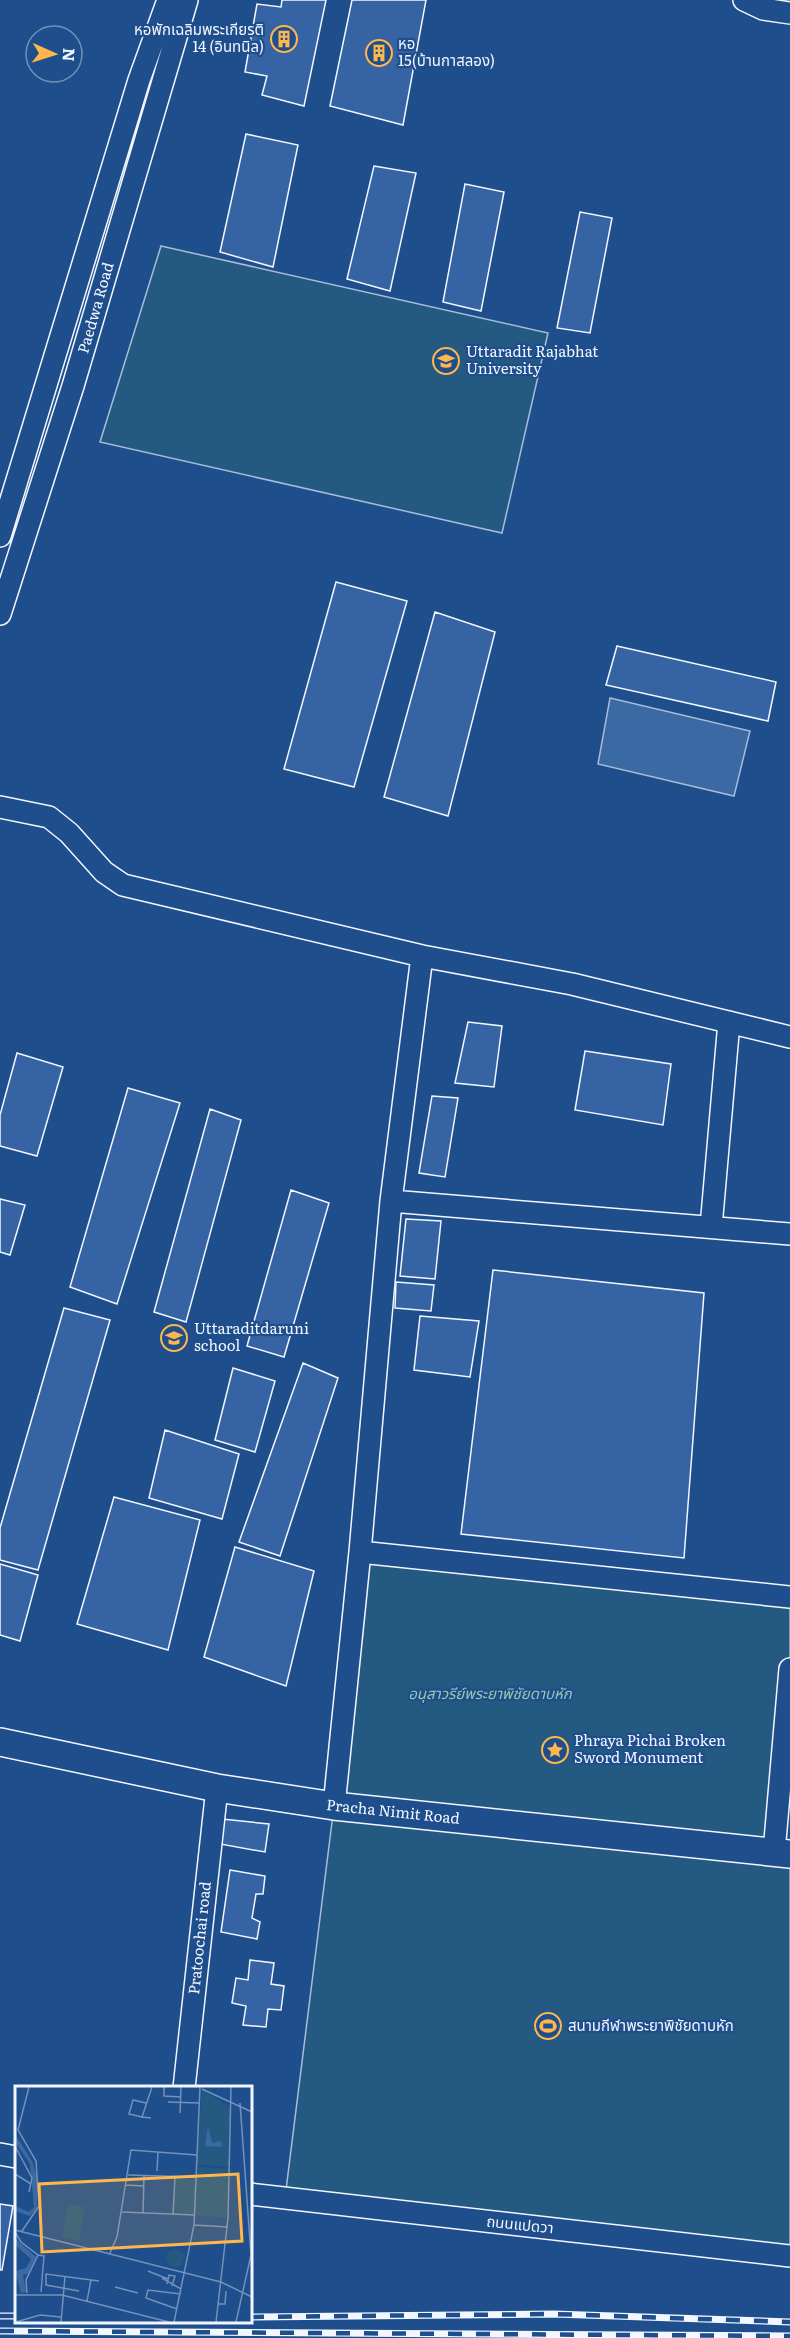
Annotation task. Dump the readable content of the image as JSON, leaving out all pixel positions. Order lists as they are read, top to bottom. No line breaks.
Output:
{"streets":{"main road":["Pracha Nimit Road"],"street":["Paedwa Road","Pratoochai road","ถนนแปดวา"]},"crossings":[["Pracha Nimit Road","Pratoochai road"]],"parks":["อนุสาวรีย์พระยาพิชัยดาบหัก"],"places":{"building":["หอพักเฉลิมพระเกียรติ 14 (อินทนิล)","หอ 15(บ้านกาสลอง)"],"school or university":["Uttaradit Rajabhat University","Uttaraditdaruni school"],"place":["Phraya Pichai Broken Sword Monument"],"sports":["สนามกีฬาพระยาพิชัยดาบหัก"]},"north":"right"}
